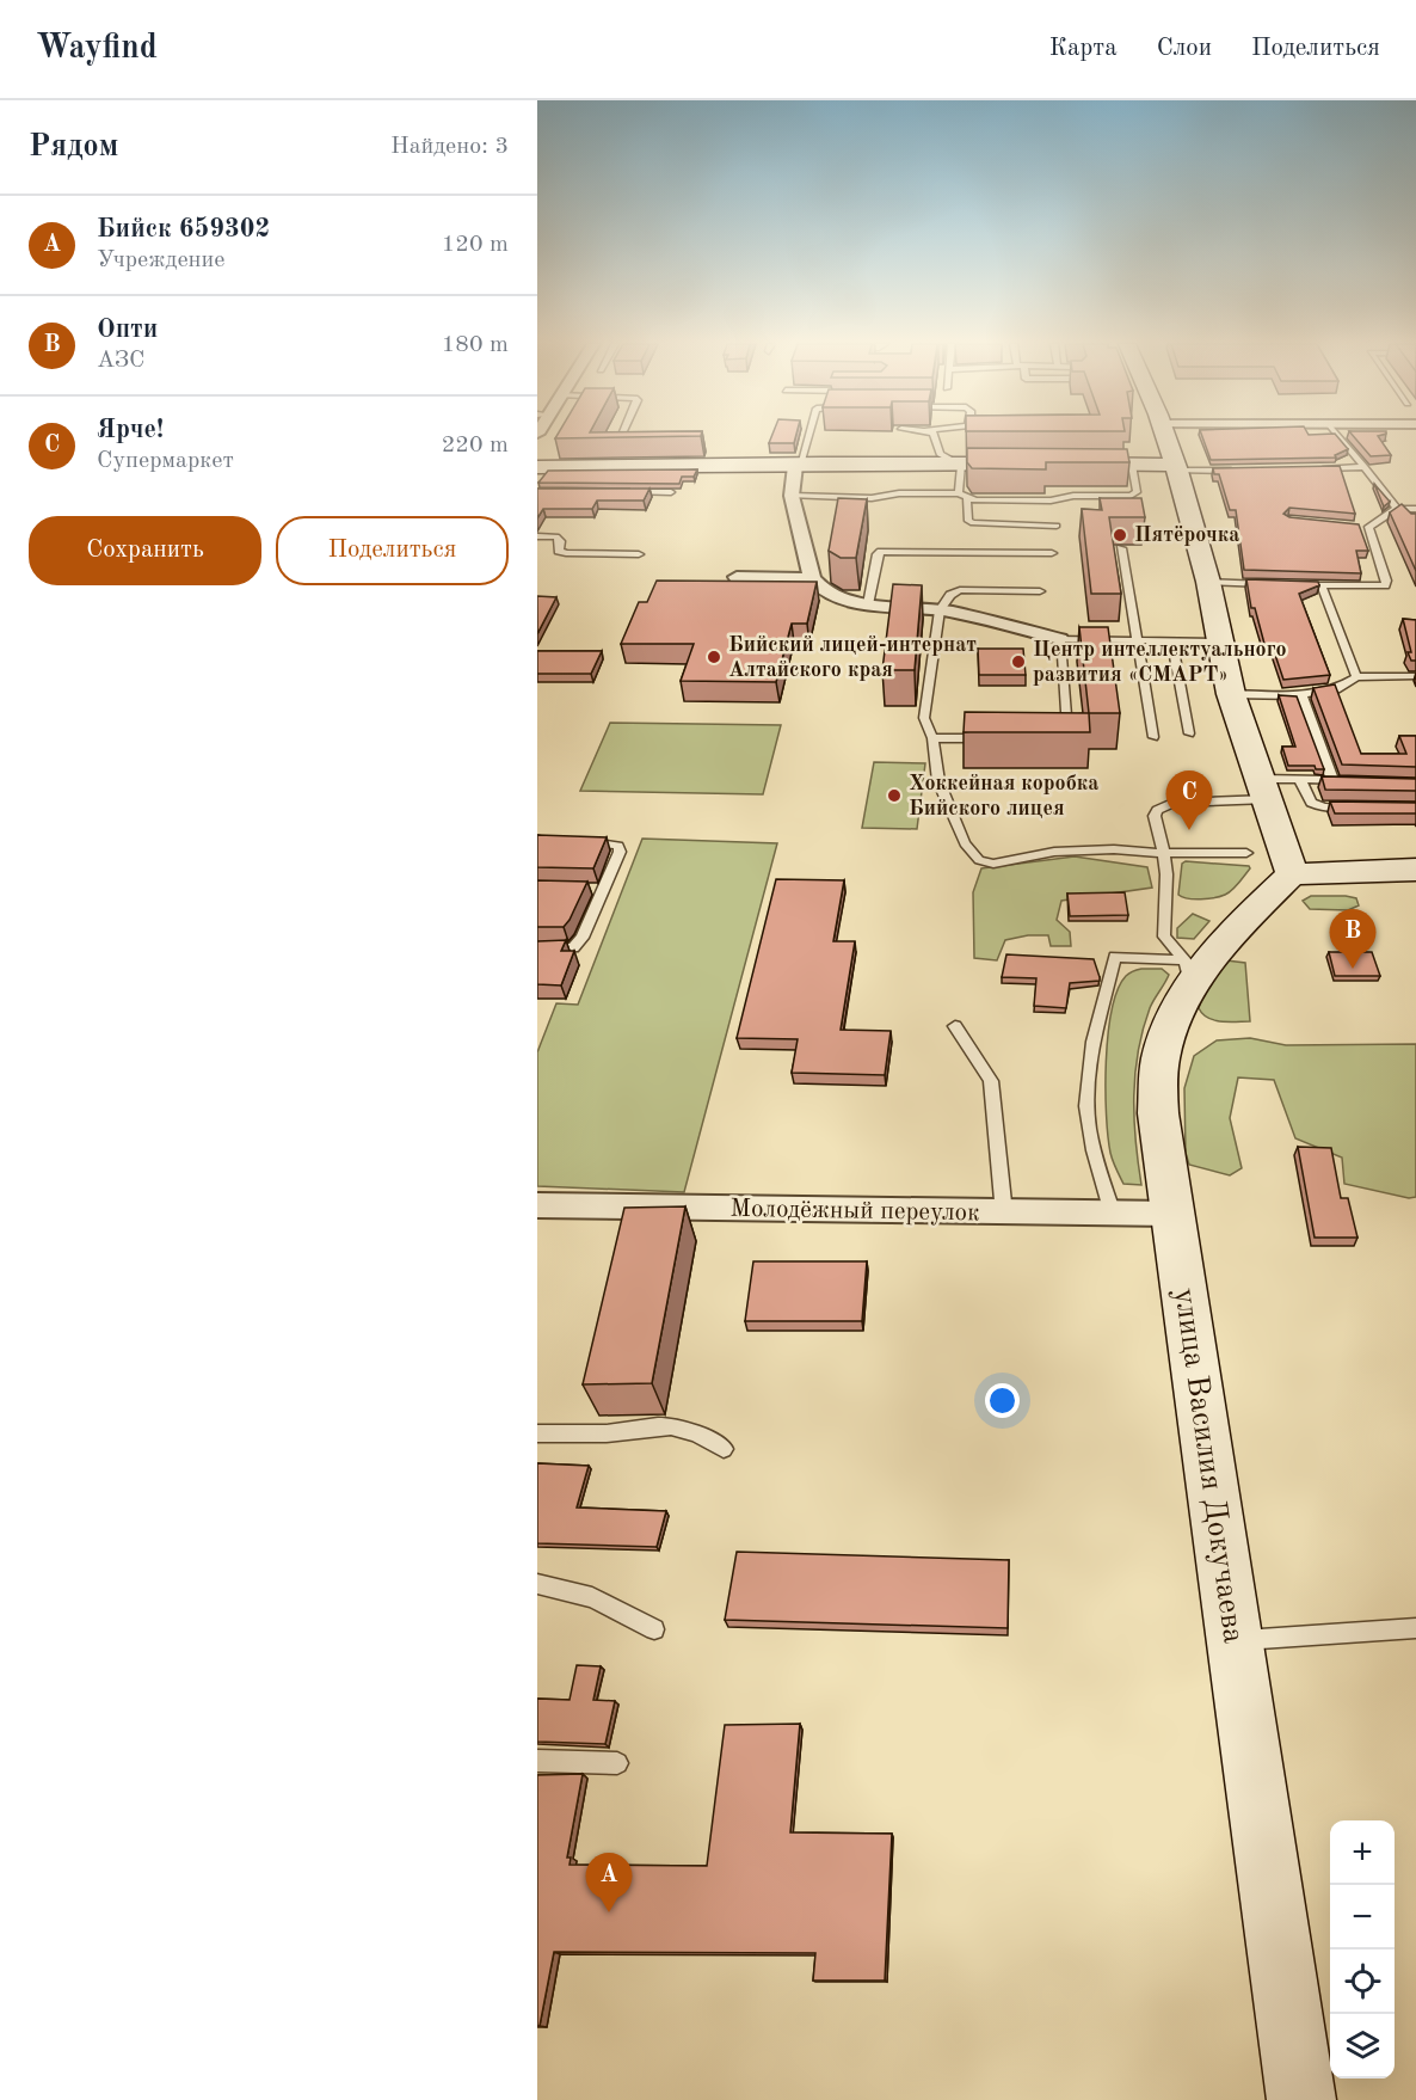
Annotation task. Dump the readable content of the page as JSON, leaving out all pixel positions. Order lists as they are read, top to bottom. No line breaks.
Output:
{"streets":{"street":["Молодёжный переулок","улица Василия Докучаева"]},"crossings":[["Молодёжный переулок","улица Василия Докучаева"]],"places":["Пятёрочка","Бийский лицей-интернат Алтайского края","Центр интеллектуального развития «СМАРТ»","Хоккейная коробка Бийского лицея"],"page":{"header":"Wayfind","nav":["Карта","Слои","Поделиться"],"heading":["Рядом","Найдено: 3"],"list":[{"mark":"A","name":"Бийск 659302","note":"Учреждение","value":"120 m"},{"mark":"B","name":"Опти","note":"АЗС","value":"180 m"},{"mark":"C","name":"Ярче!","note":"Супермаркет","value":"220 m"}],"buttons":["Сохранить","Поделиться"],"pins":["C","B","A"],"map_buttons":["+","−"]}}
